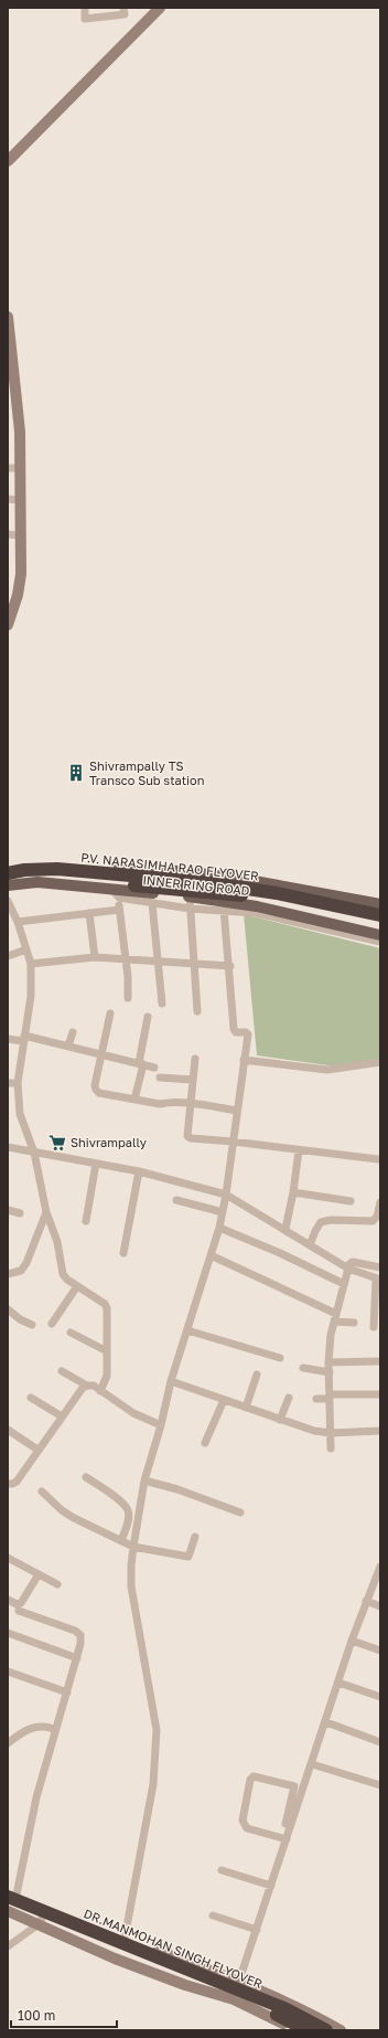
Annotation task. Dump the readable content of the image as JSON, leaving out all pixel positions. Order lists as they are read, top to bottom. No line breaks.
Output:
{"streets":{"highway":["P.V. NARASIMHA RAO FLYOVER","DR.MANMOHAN SINGH FLYOVER"],"main road":["INNER RING ROAD"]},"places":{"building":["Shivrampally TS Transco Sub station"],"supermarket":["Shivrampally"]},"scale_bar":"100 m"}
